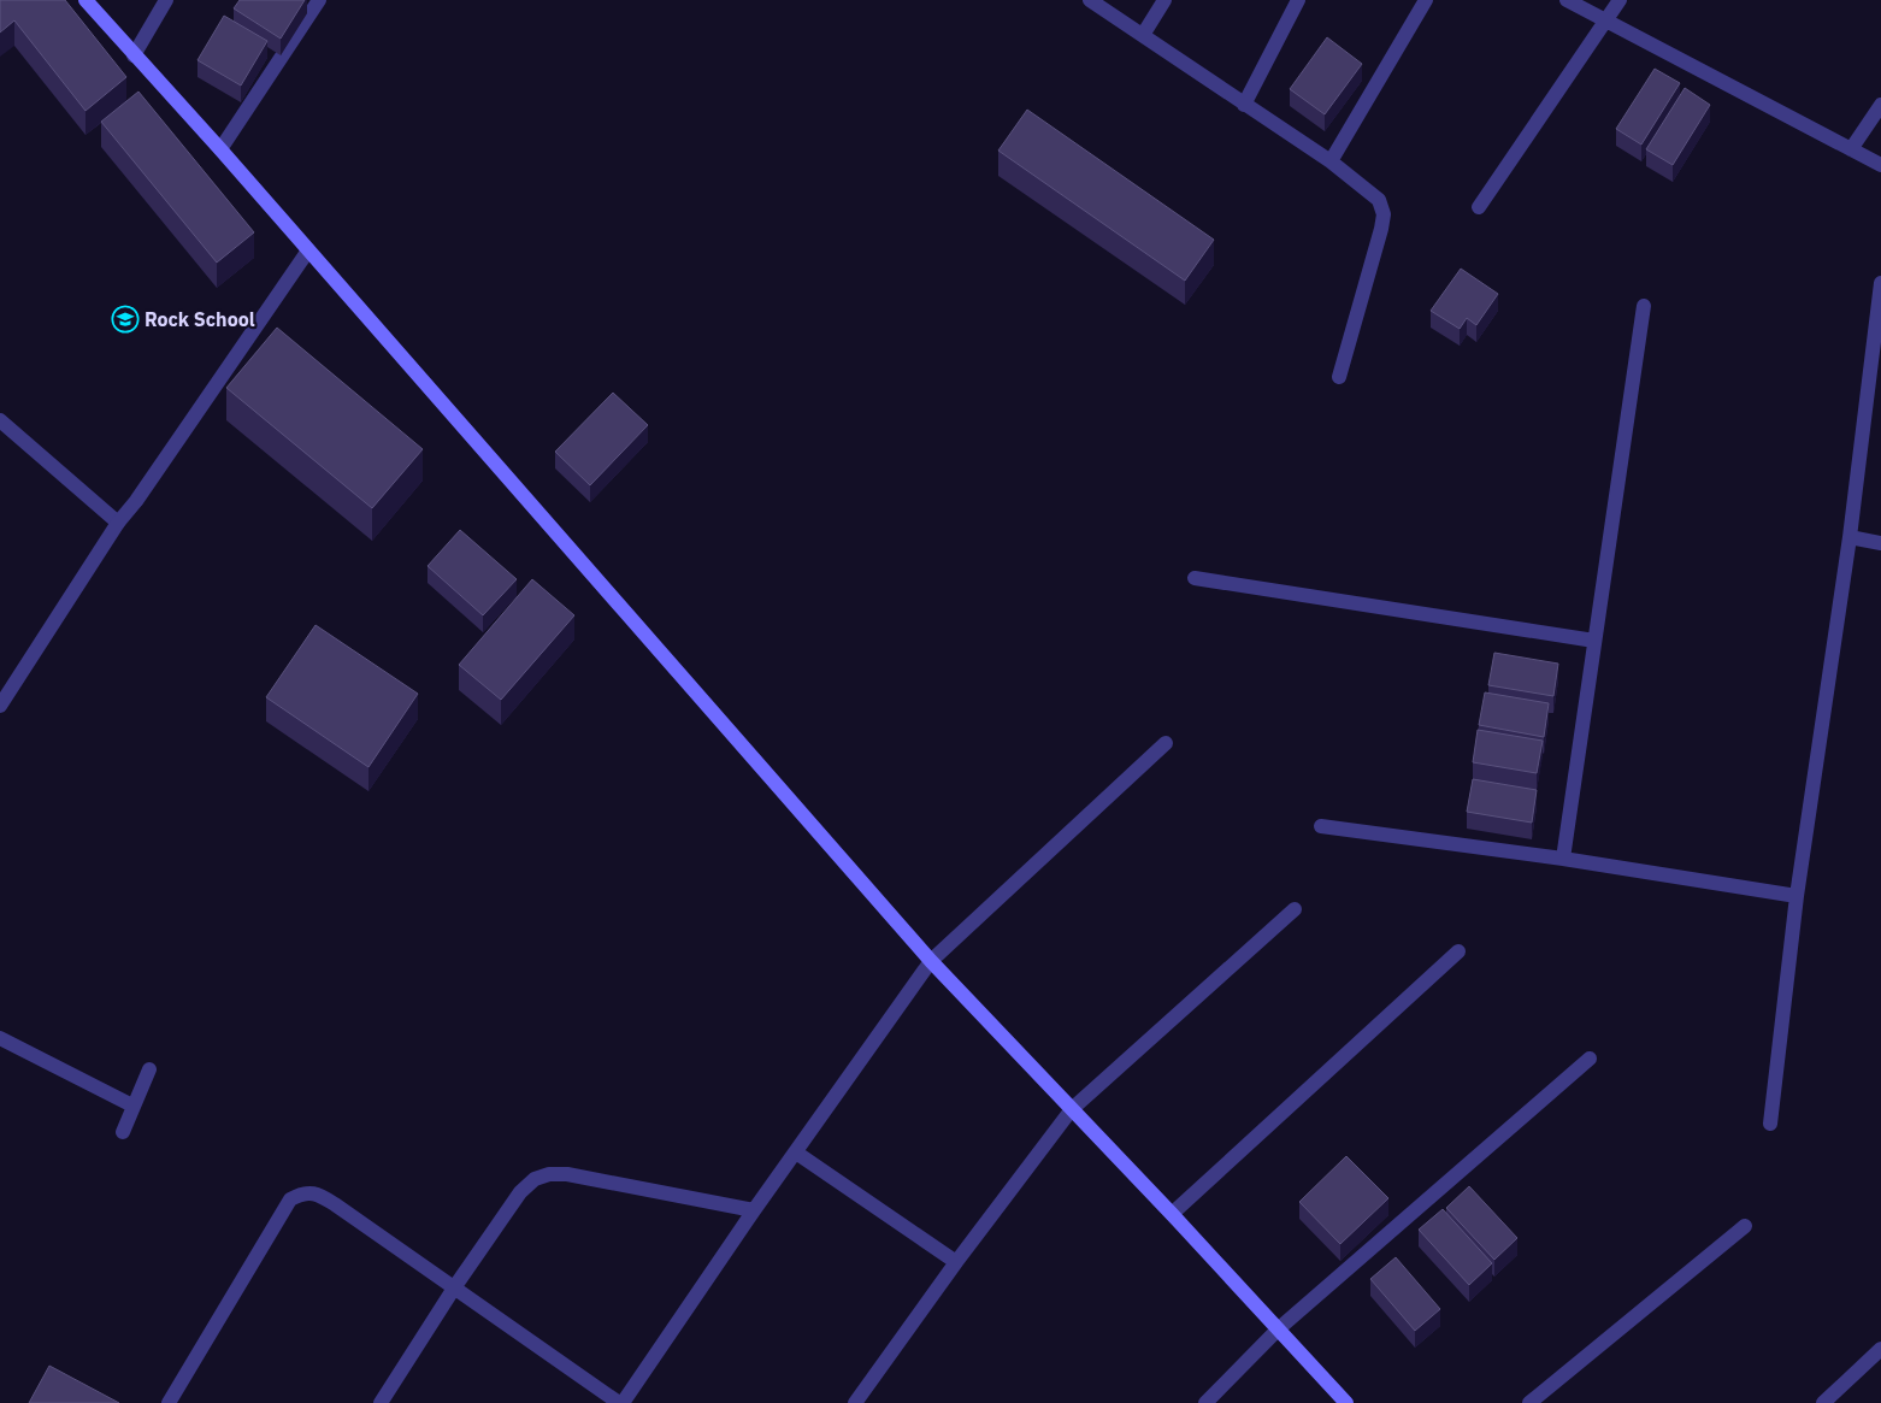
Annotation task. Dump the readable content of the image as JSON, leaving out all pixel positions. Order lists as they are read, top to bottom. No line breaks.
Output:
{"places":{"school or university":["Rock School"]}}
